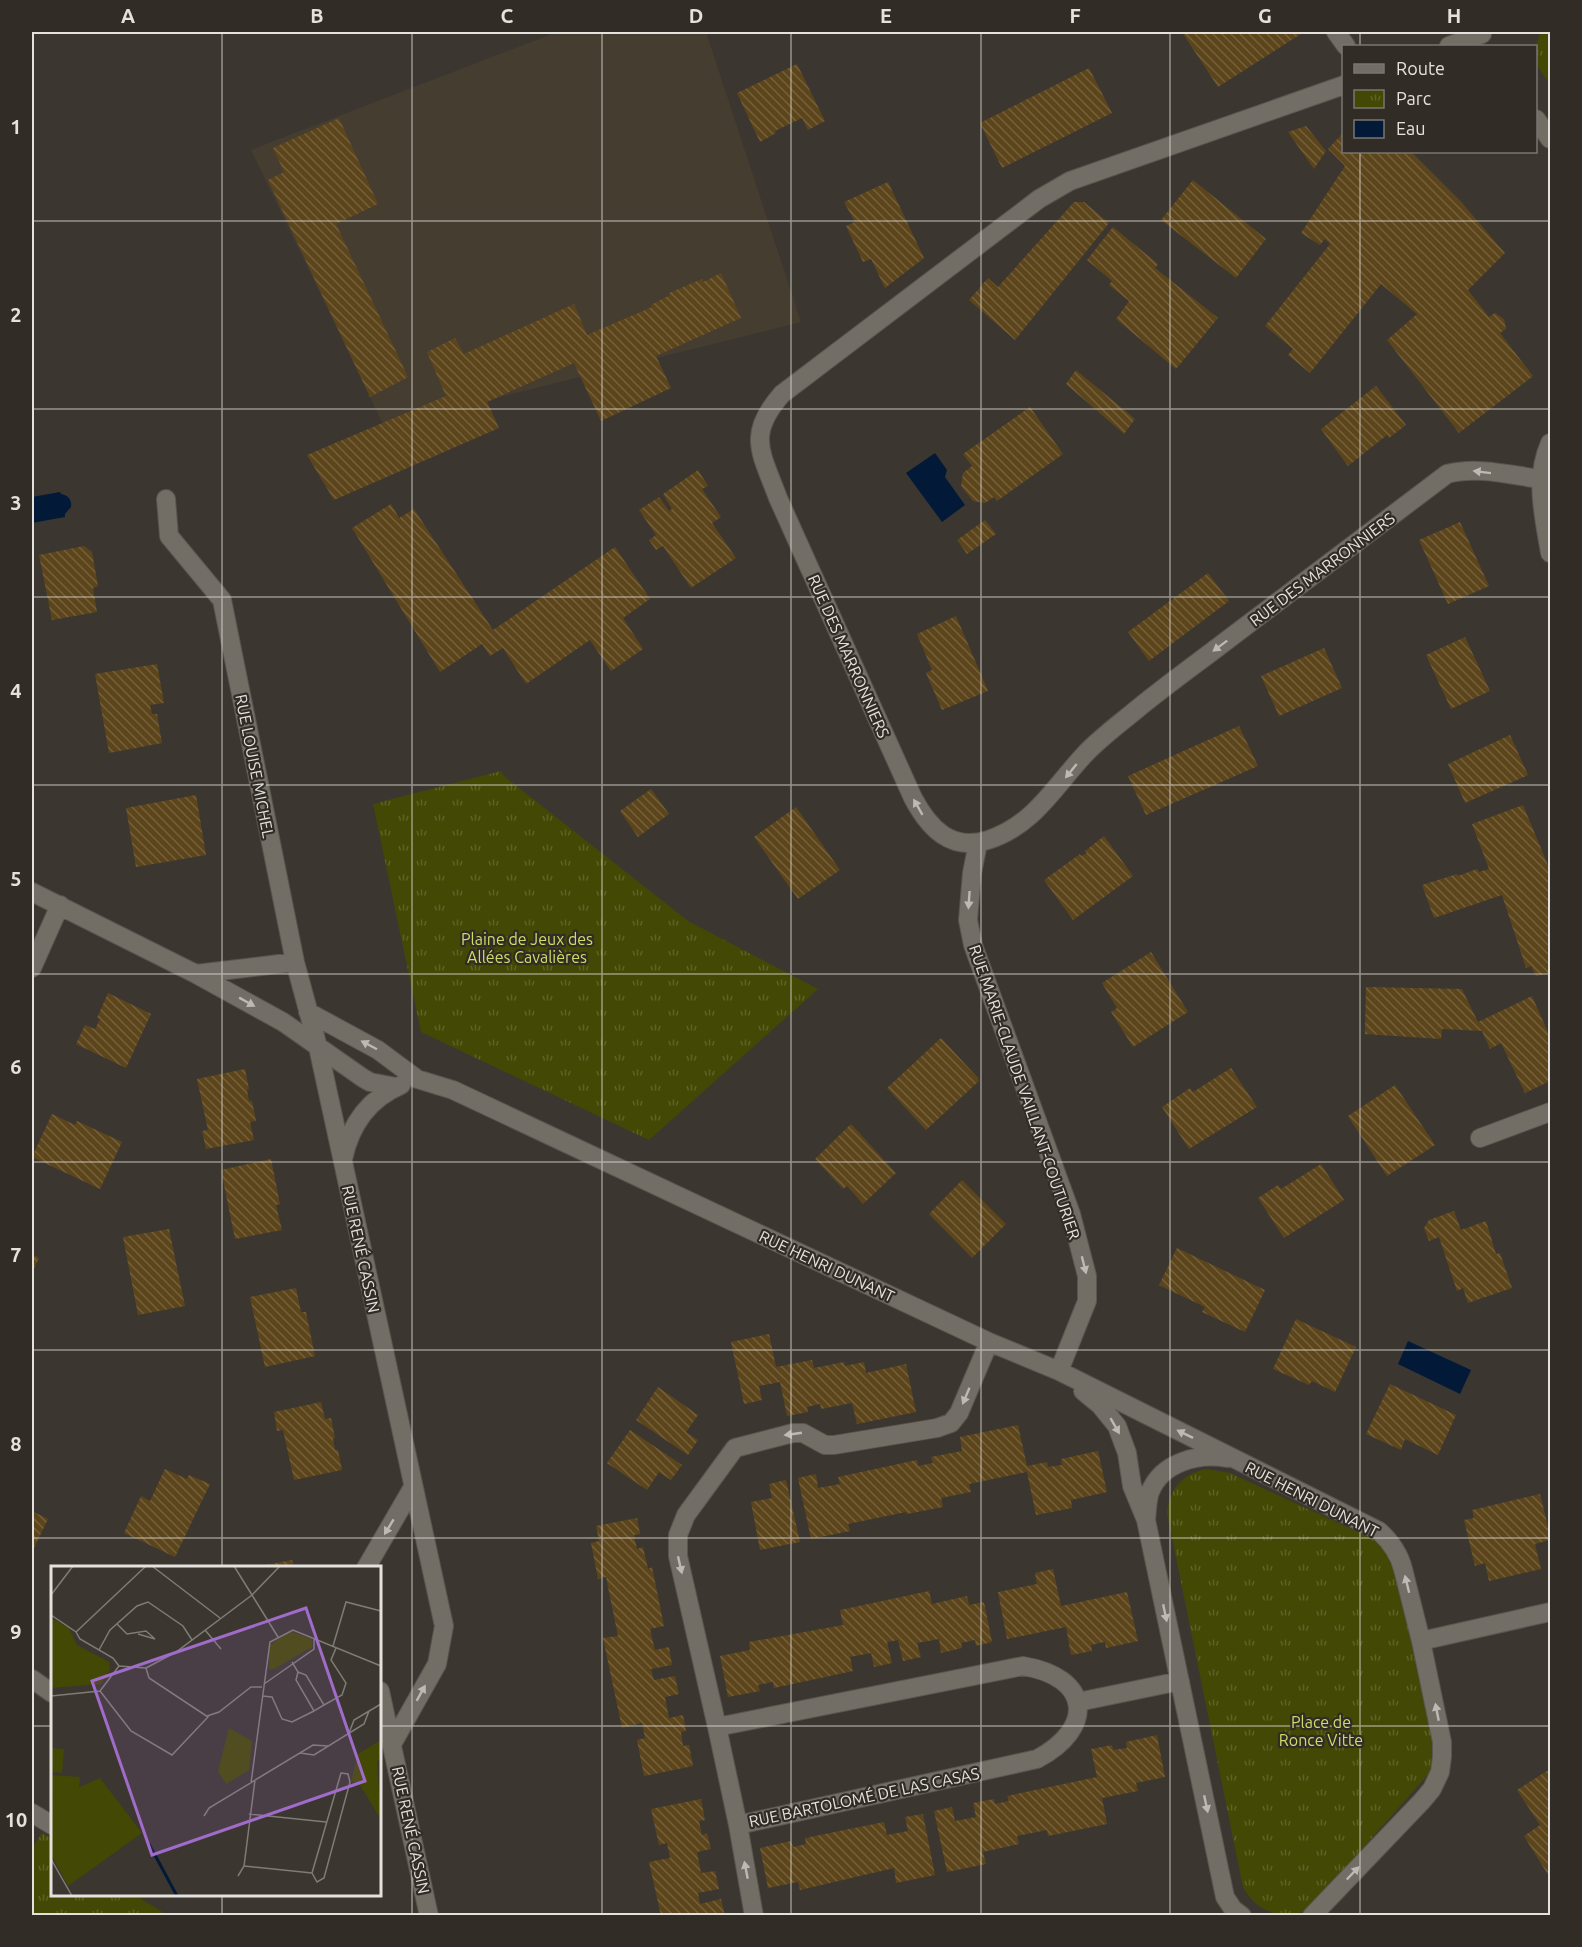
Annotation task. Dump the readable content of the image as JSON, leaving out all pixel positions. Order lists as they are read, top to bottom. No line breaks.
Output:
{"streets":{"street":["RUE DES MARRONNIERS","RUE LOUISE MICHEL","RUE MARIE-CLAUDE VAILLANT-COUTURIER","RUE RENÉ CASSIN","RUE HENRI DUNANT","RUE BARTOLOMÉ DE LAS CASAS"]},"crossings":[["RUE DES MARRONNIERS","RUE MARIE-CLAUDE VAILLANT-COUTURIER"],["RUE LOUISE MICHEL","RUE RENÉ CASSIN"],["RUE LOUISE MICHEL","RUE HENRI DUNANT"],["RUE MARIE-CLAUDE VAILLANT-COUTURIER","RUE HENRI DUNANT"],["RUE RENÉ CASSIN","RUE HENRI DUNANT"],["RUE HENRI DUNANT","RUE BARTOLOMÉ DE LAS CASAS"]],"one_way":["RUE MARIE-CLAUDE VAILLANT-COUTURIER"],"parks":["Plaine de Jeux des Allées Cavalières","Place de Ronce Vitte"],"legend":["Route","Parc","Eau"],"grid":{"columns":["A","B","C","D","E","F","G","H"],"rows":["1","2","3","4","5","6","7","8","9","10"]}}
